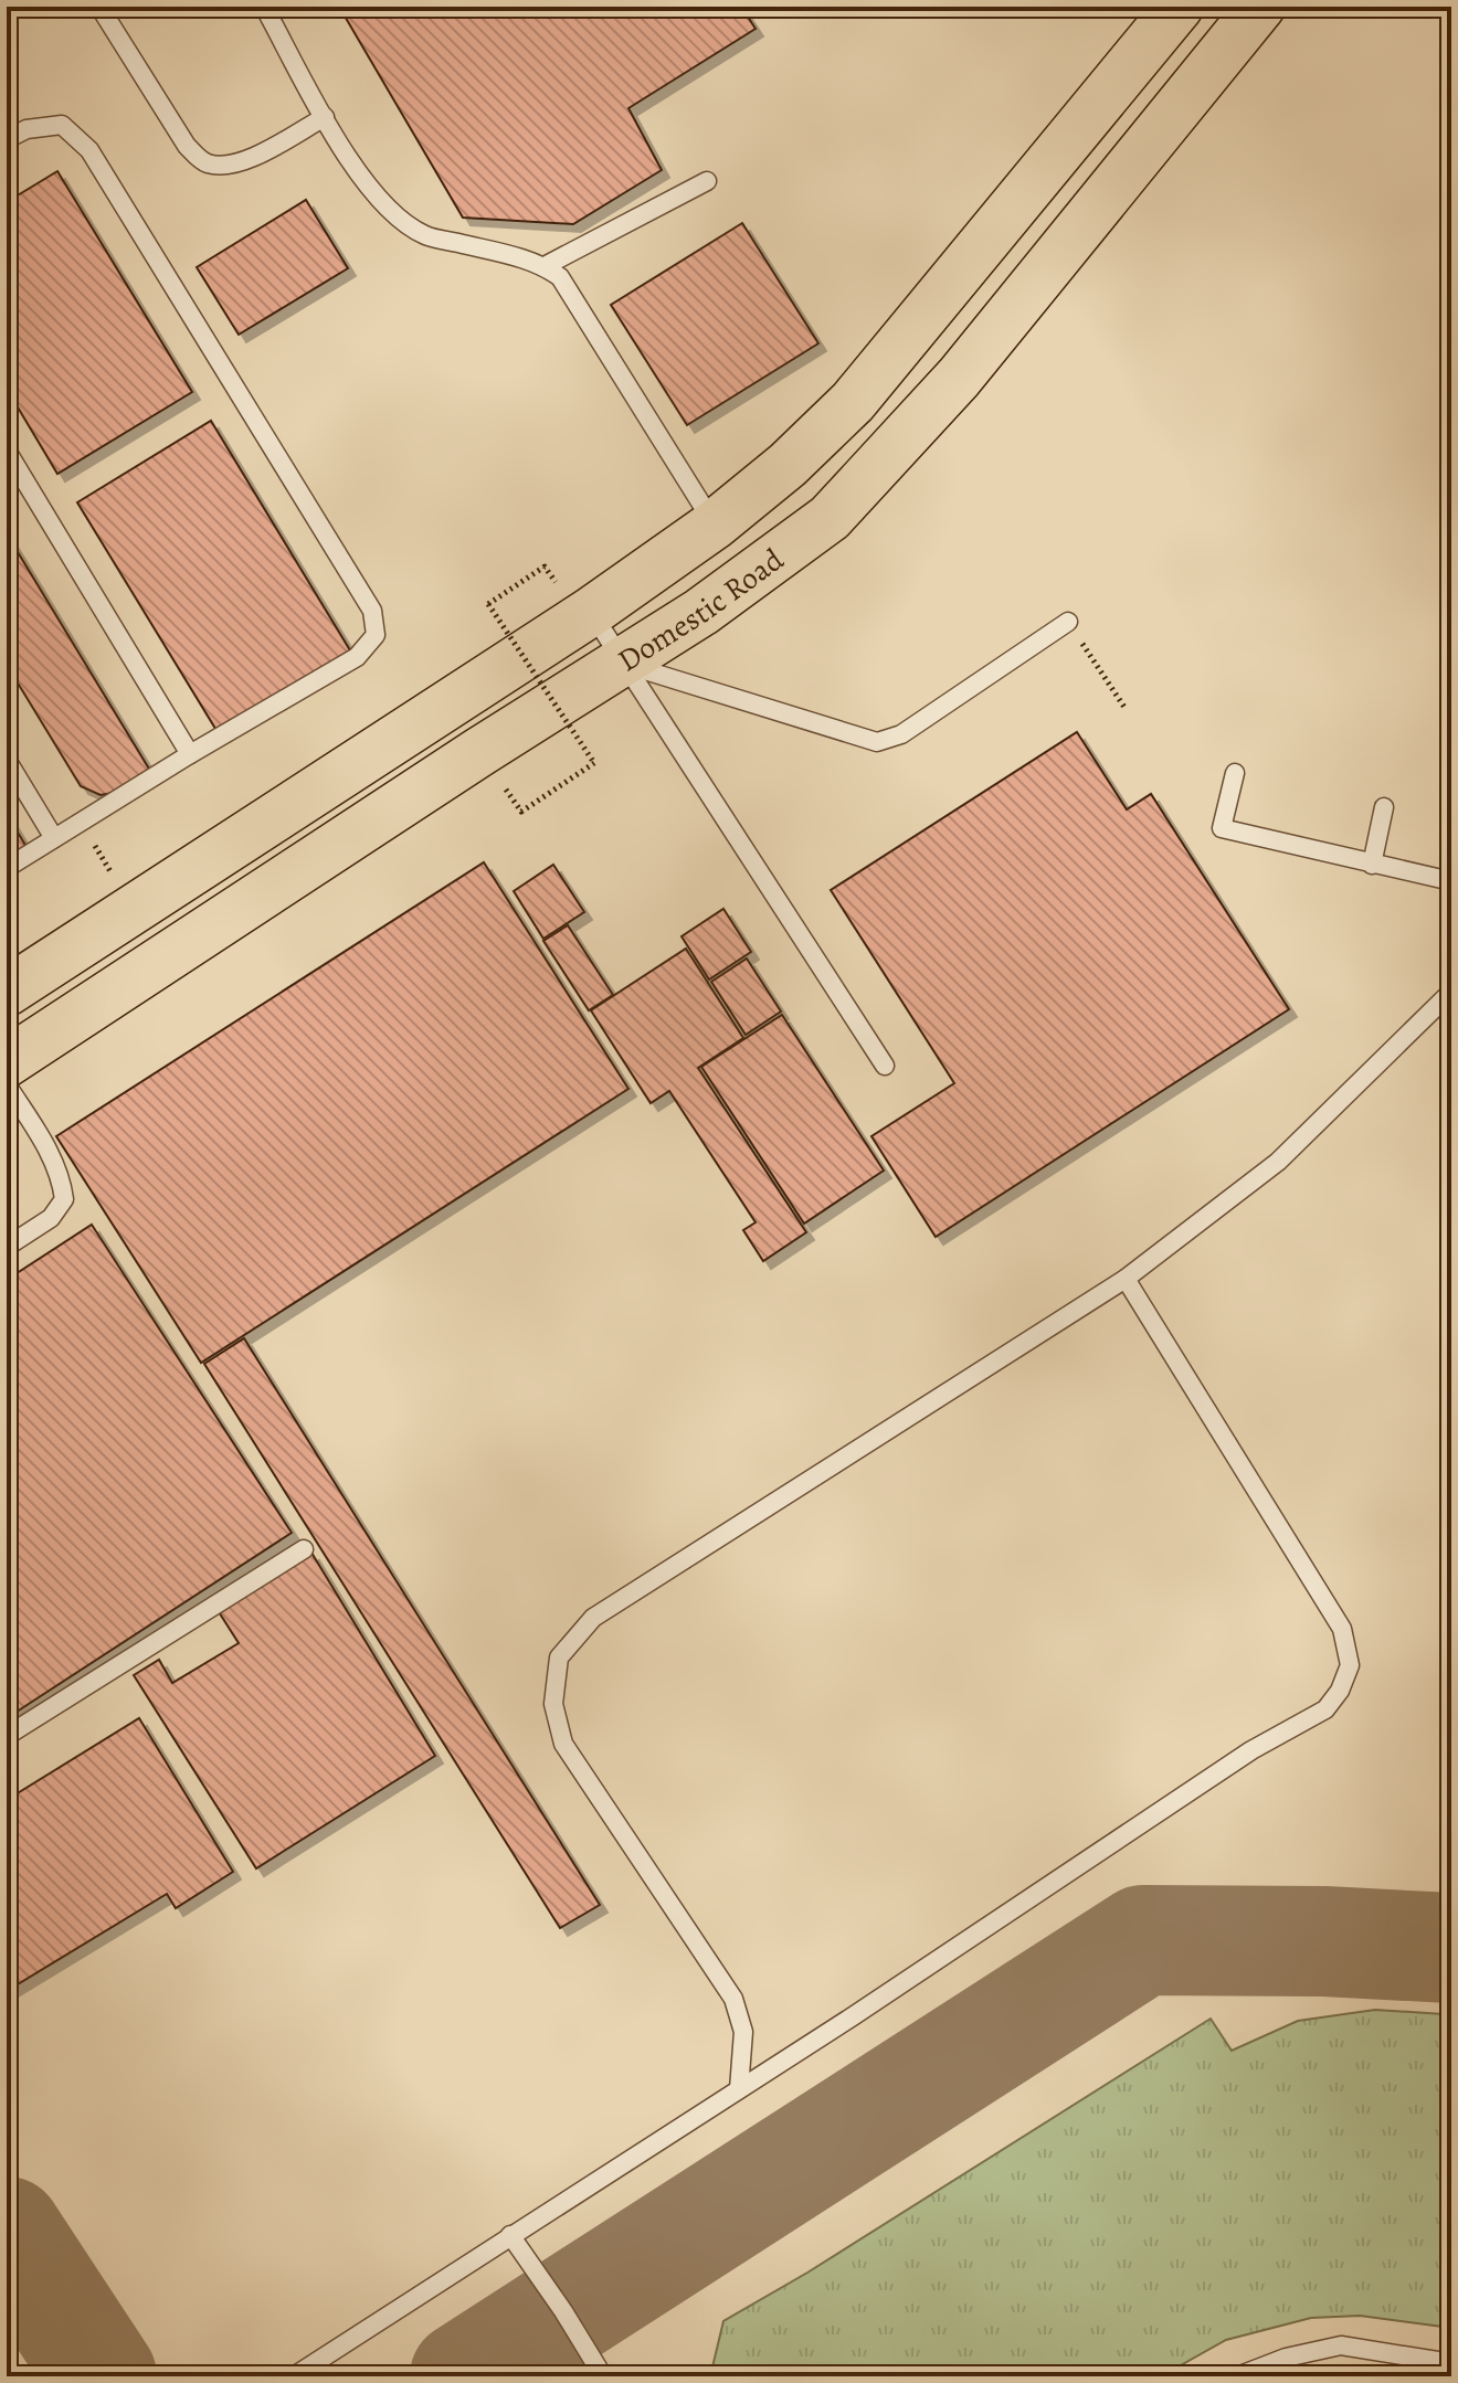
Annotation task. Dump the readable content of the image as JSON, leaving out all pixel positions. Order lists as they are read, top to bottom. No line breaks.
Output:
{"streets":{"main road":["Domestic Road"]}}
